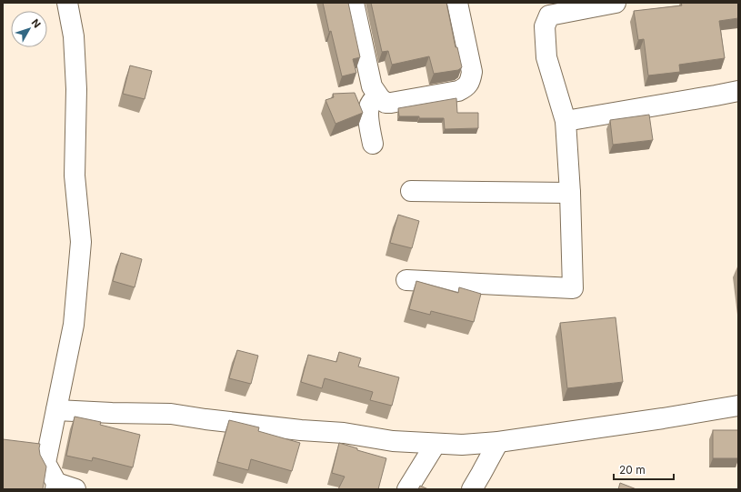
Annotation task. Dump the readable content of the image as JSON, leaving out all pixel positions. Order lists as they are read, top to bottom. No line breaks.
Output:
{"scale_bar":"20 m","north":"top right"}
